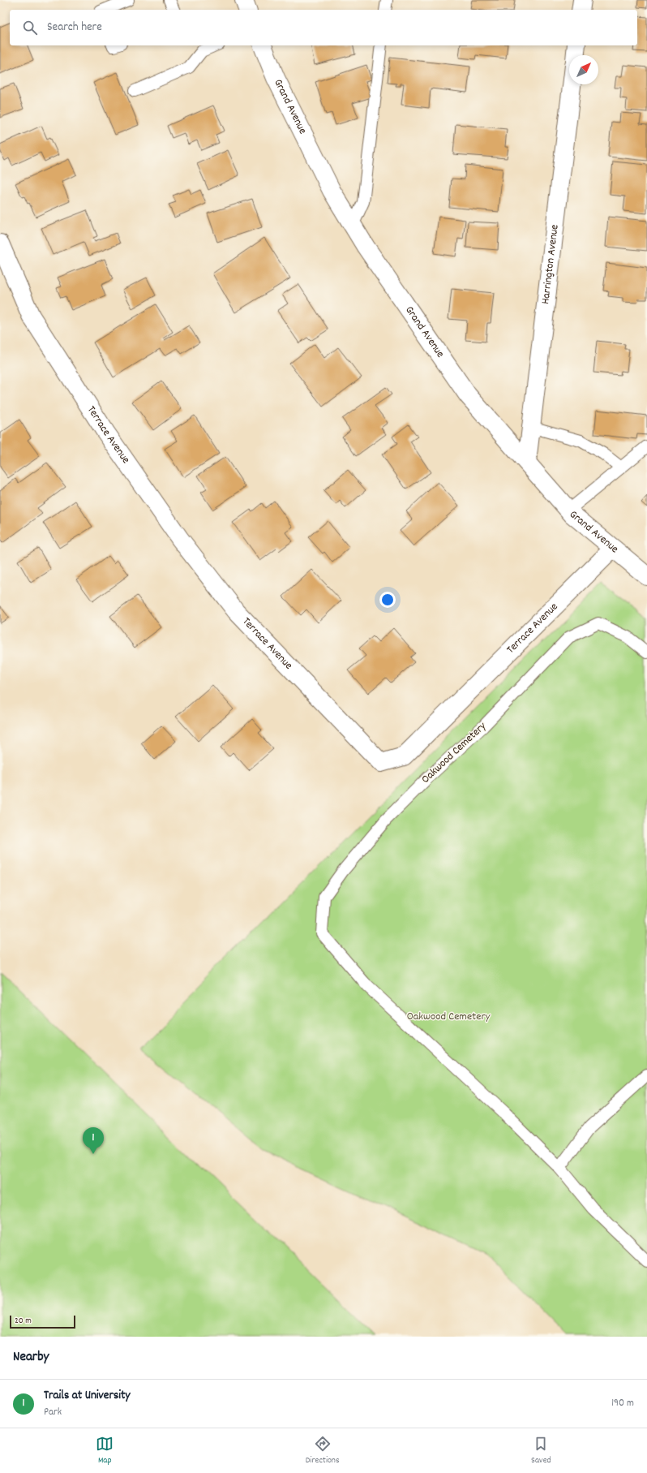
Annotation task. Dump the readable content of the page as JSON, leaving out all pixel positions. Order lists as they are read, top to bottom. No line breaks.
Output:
{"streets":{"street":["Grand Avenue","Harrington Avenue","Terrace Avenue"],"lane":["Oakwood Cemetery"]},"crossings":[["Grand Avenue","Harrington Avenue"],["Grand Avenue","Terrace Avenue"]],"parks":["Oakwood Cemetery"],"scale_bar":"20 m","north":"top right","page":{"search":"Search here","pins":"1","scale":"20 m","heading":"Nearby","list":[{"mark":"1","name":"Trails at University","note":"Park","value":"190 m"}],"nav":["Map","Directions","Saved"]}}
